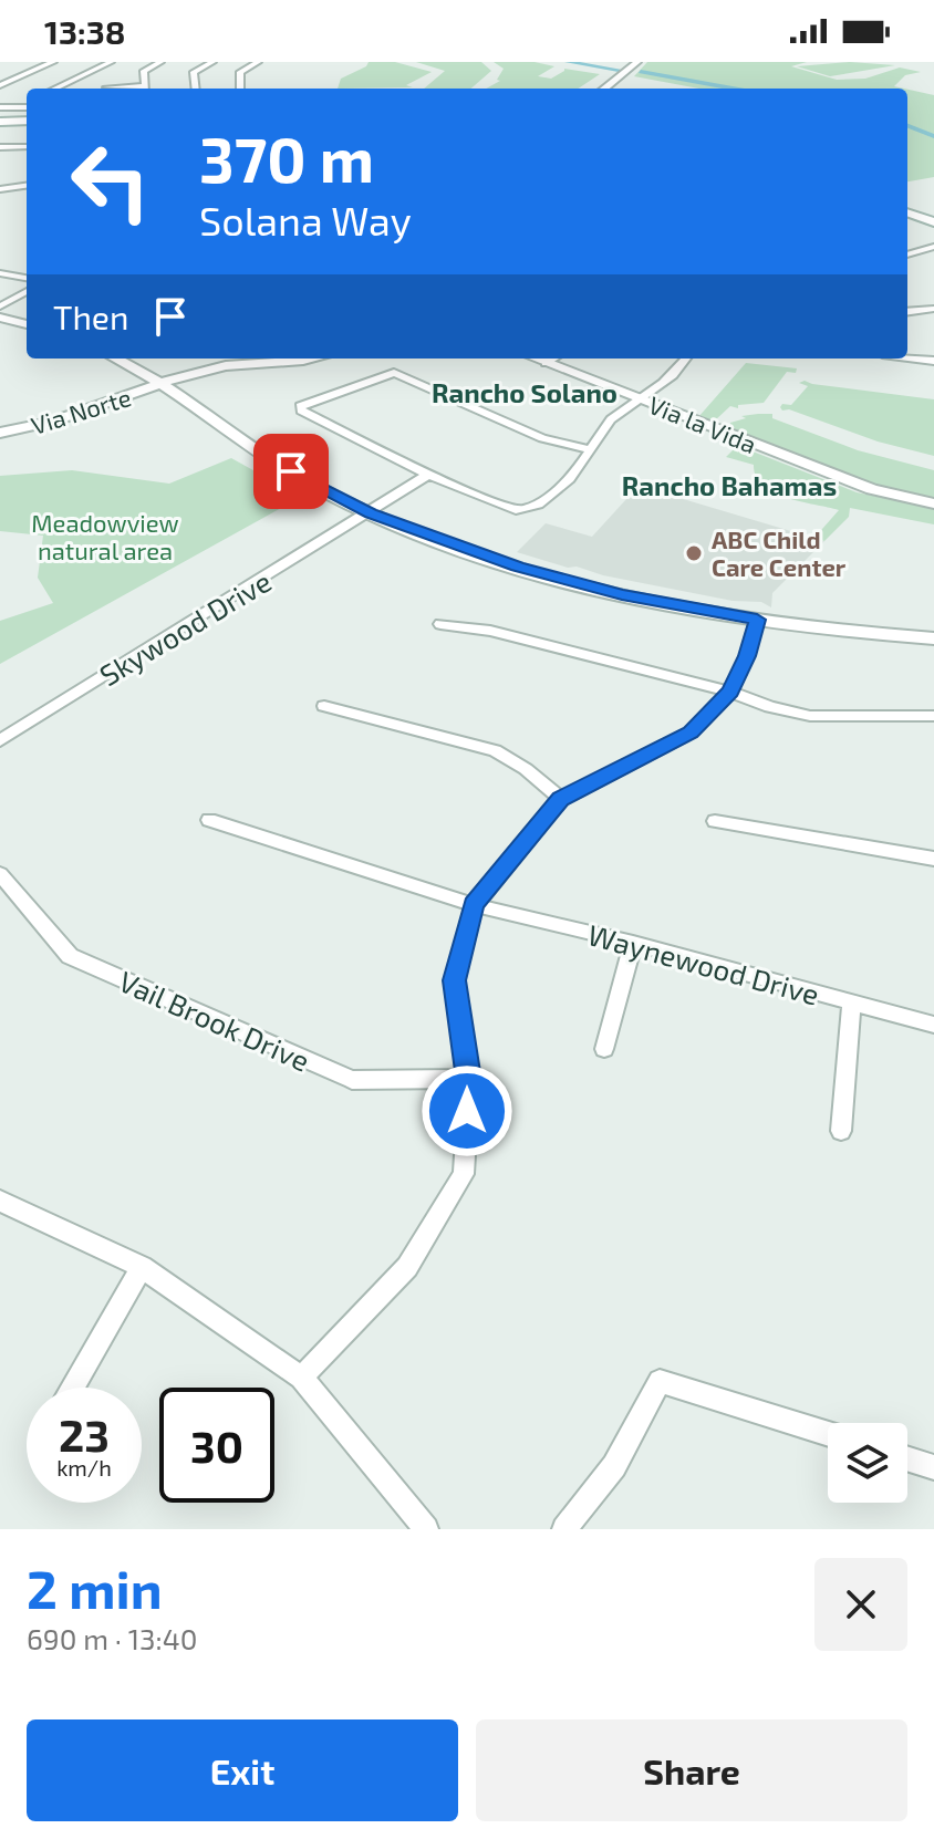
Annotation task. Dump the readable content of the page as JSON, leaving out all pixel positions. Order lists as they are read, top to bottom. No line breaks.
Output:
{"streets":{"street":["Via Norte","Via la Vida","Skywood Drive","Waynewood Drive","Vail Brook Drive"]},"districts":["Rancho Solano","Rancho Bahamas"],"parks":["Meadowview natural area"],"places":["ABC Child Care Center"],"page":{"status":"13:38","turn":["370 m","Solana Way"],"then":"Then","speed":"23 km/h","limit":"30","heading":["2 min","690 m · 13:40"],"buttons":["Exit","Share"]}}
